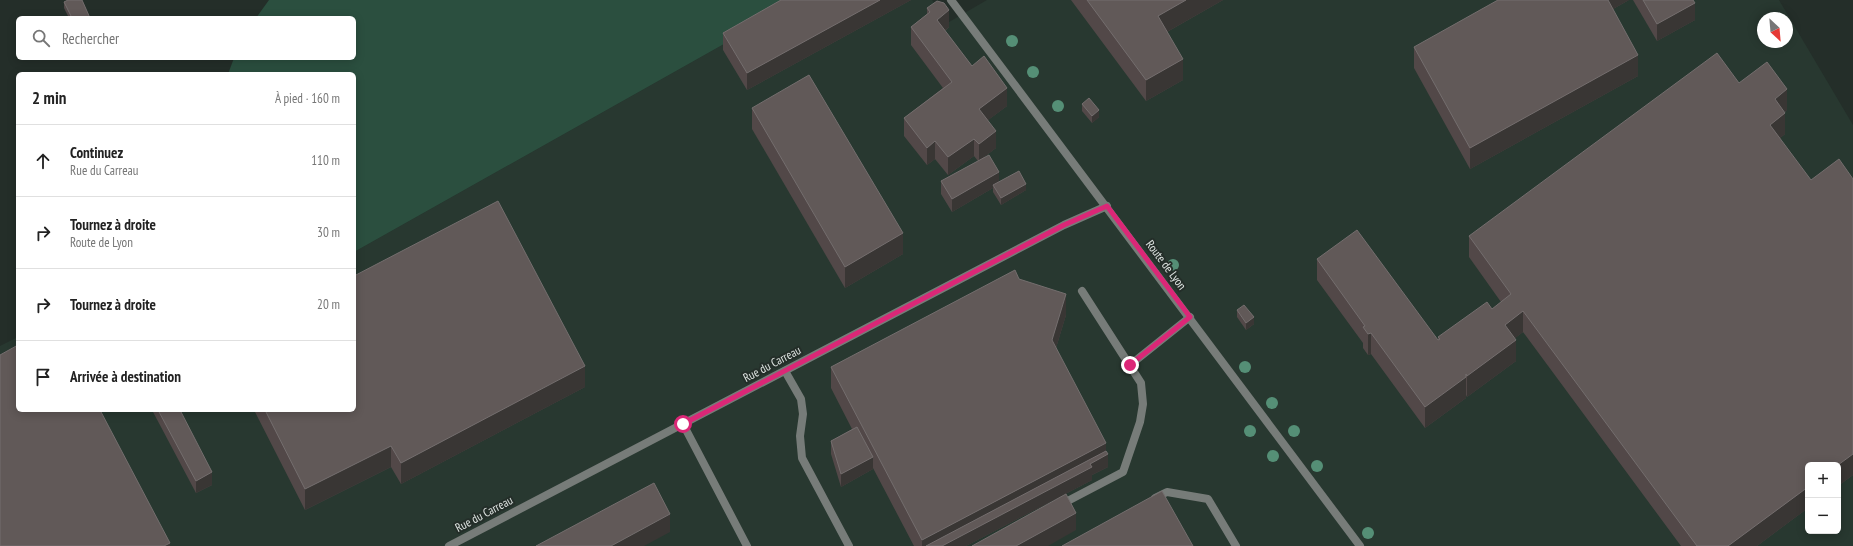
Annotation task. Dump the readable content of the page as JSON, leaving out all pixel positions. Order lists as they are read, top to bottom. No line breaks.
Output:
{"streets":{"street":["Route de Lyon","Rue du Carreau"]},"crossings":[["Route de Lyon","Rue du Carreau"]],"north":"bottom right","page":{"search":"Rechercher","heading":["2 min","À pied · 160 m"],"list":[["Continuez","Rue du Carreau","110 m"],["Tournez à droite","Route de Lyon","30 m"],["Tournez à droite","20 m"],"Arrivée à destination"],"map_buttons":["+","−"]}}
